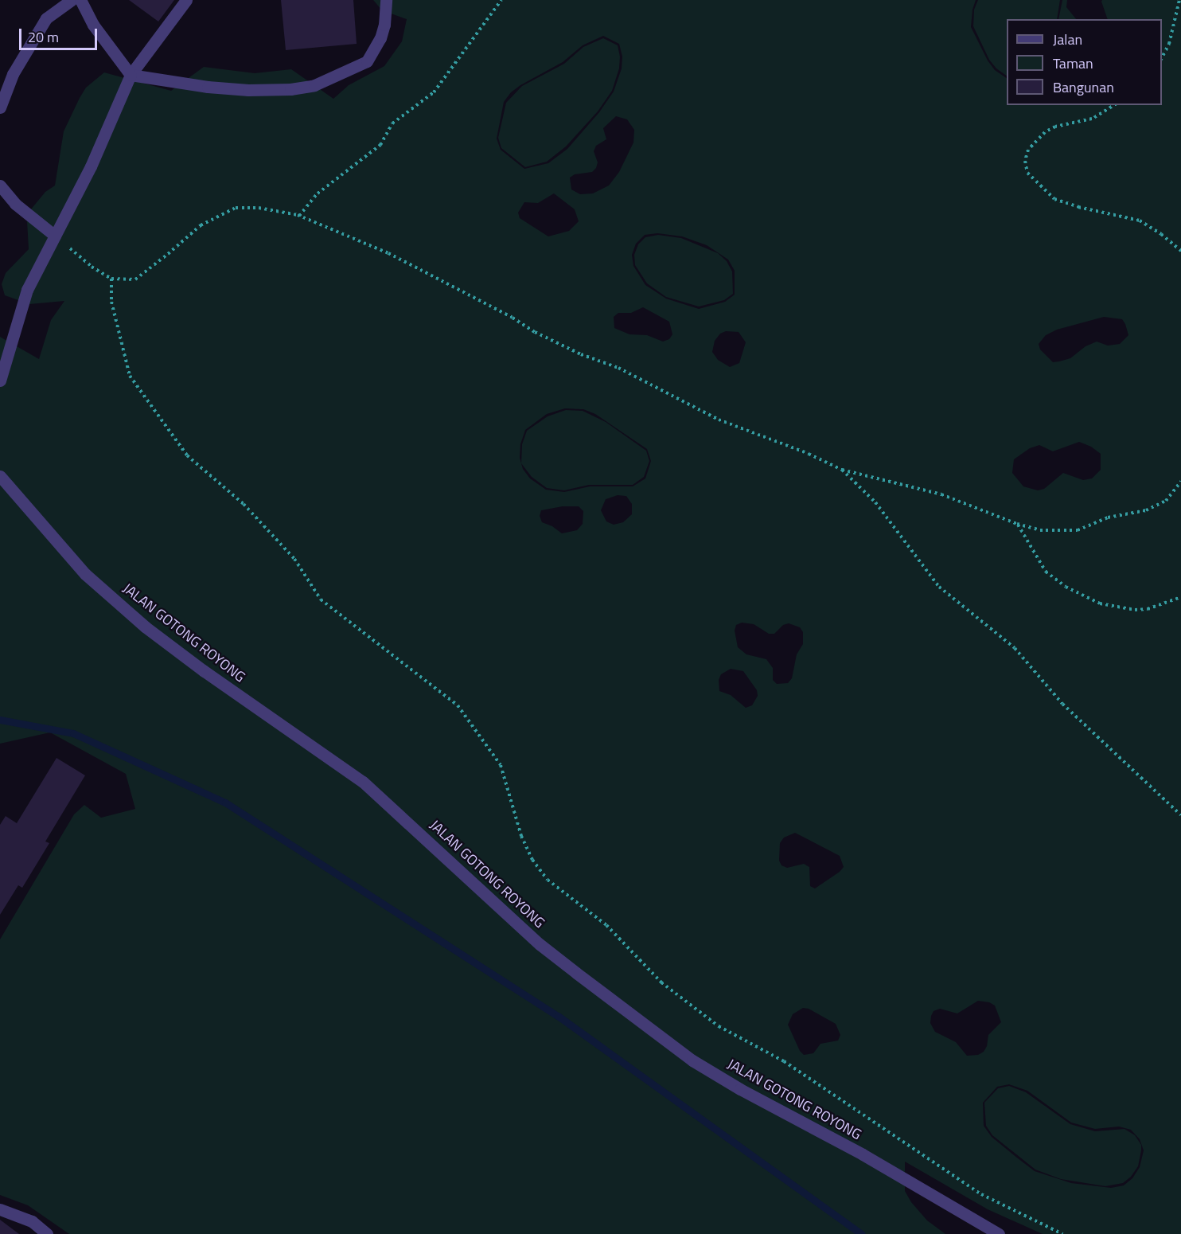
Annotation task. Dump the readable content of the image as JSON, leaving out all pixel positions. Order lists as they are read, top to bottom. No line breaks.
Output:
{"streets":{"street":["JALAN GOTONG ROYONG"]},"legend":["Jalan","Taman","Bangunan"],"scale_bar":"20 m"}
